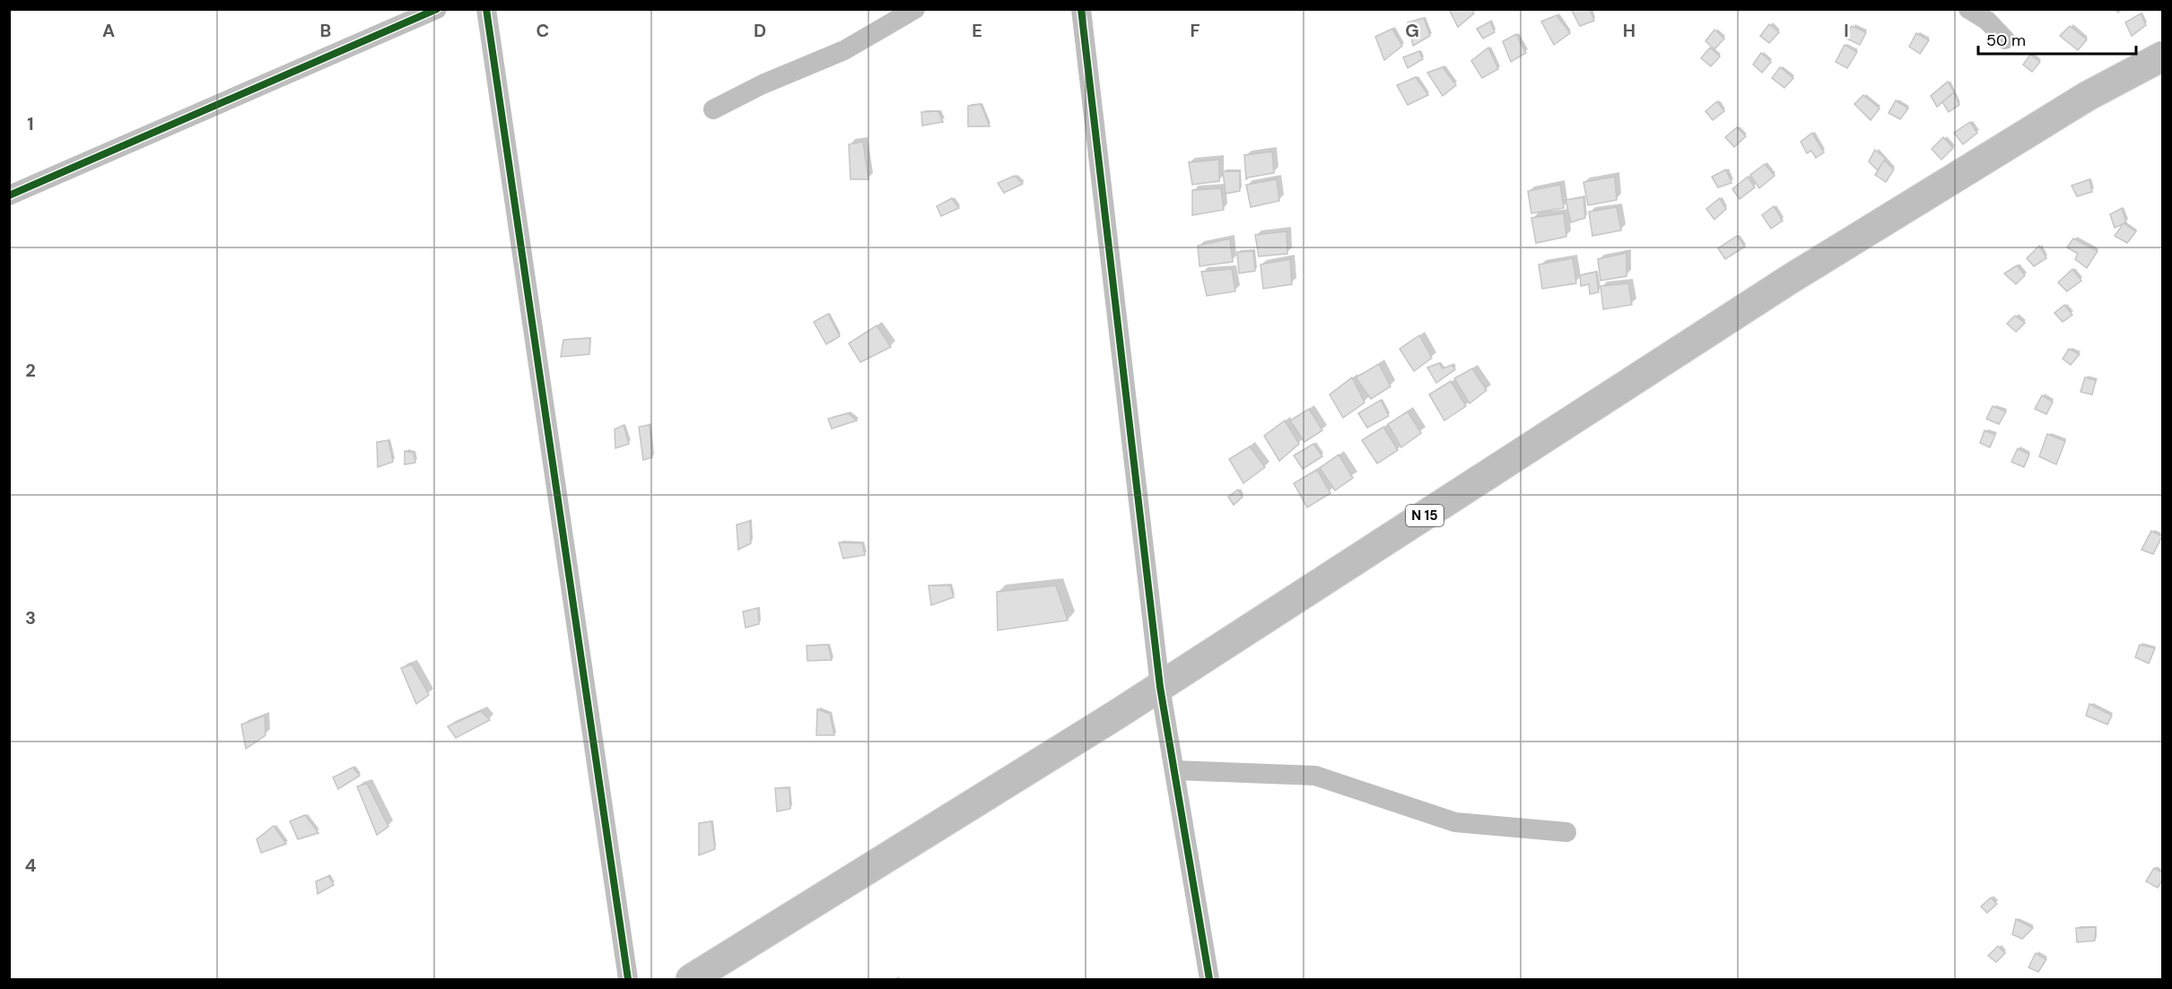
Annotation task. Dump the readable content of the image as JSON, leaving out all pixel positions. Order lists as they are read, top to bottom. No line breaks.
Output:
{"streets":{"main road":["N 15"]},"scale_bar":"50 m","grid":{"columns":["A","B","C","D","E","F","G","H","I"],"rows":["1","2","3","4"]}}
